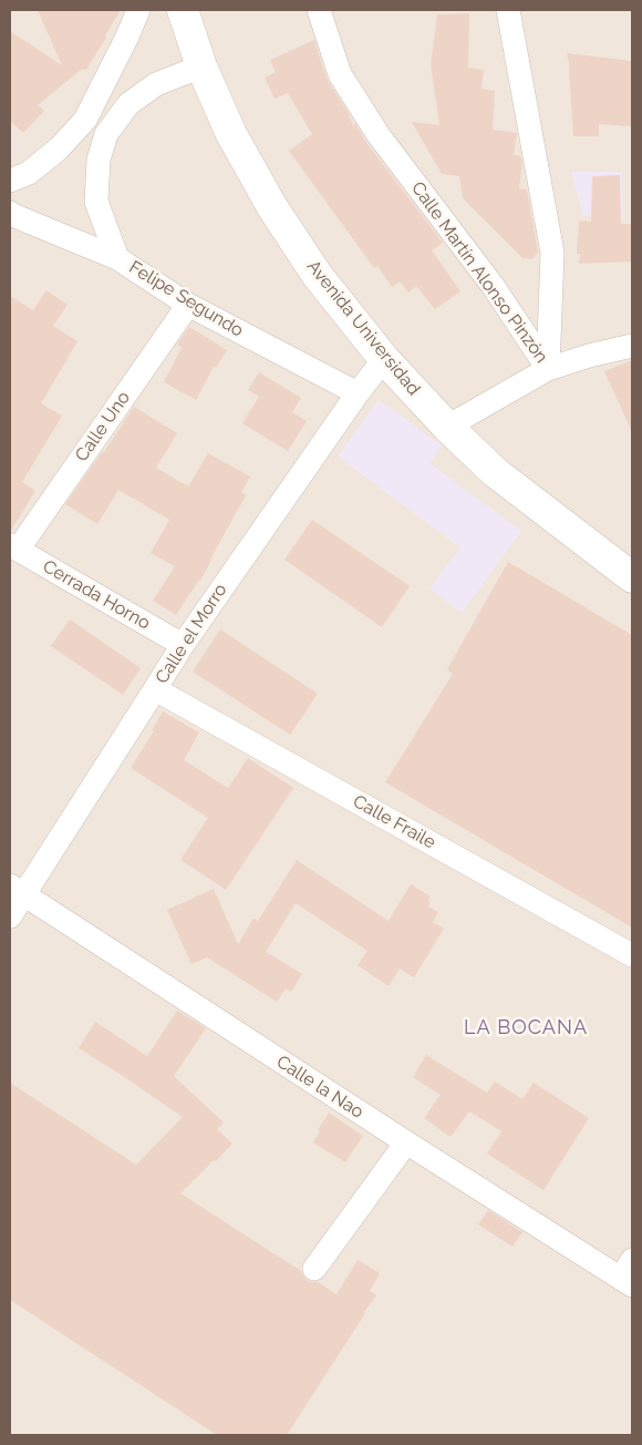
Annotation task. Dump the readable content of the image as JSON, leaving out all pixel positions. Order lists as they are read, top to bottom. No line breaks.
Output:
{"streets":{"main road":["Avenida Universidad"],"street":["Calle Martín Alonso Pinzón","Felipe Segundo","Calle Uno","Cerrada Horno","Calle el Morro","Calle Fraile","Calle la Nao"]},"crossings":[["Felipe Segundo","Calle Uno"],["Felipe Segundo","Calle el Morro"],["Avenida Universidad","Calle el Morro"],["Calle Uno","Cerrada Horno"],["Cerrada Horno","Calle el Morro"],["Calle el Morro","Calle Fraile"],["Calle el Morro","Calle la Nao"]],"districts":["LA BOCANA"]}
